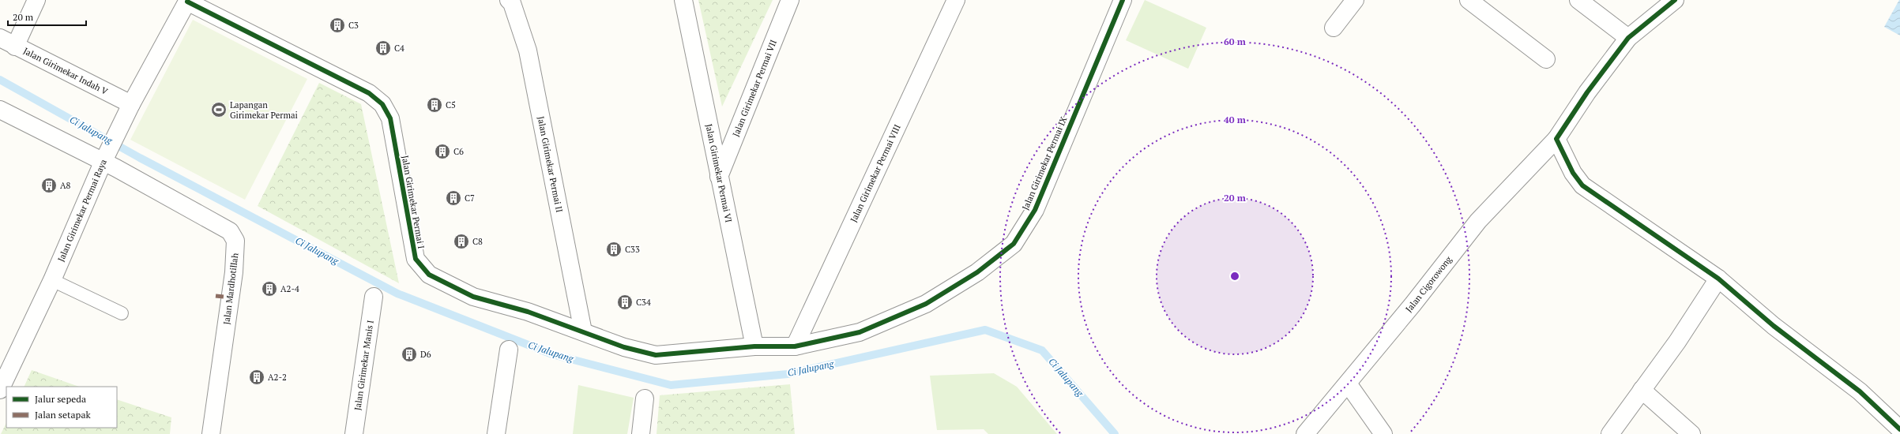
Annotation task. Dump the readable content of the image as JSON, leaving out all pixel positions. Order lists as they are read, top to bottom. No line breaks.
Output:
{"streets":{"street":["Jalan Girimekar Indah V","Jalan Girimekar Permai VII","Jalan Girimekar Permai IX","Jalan Girimekar Permai II","Jalan Girimekar Permai VI","Jalan Girimekar Permai VIII","Jalan Girimekar Permai I","Jalan Girimekar Permai Raya","Jalan Cigorowong","Jalan Mardhotillah","Jalan Girimekar Manis I"]},"crossings":[["Jalan Girimekar Indah V","Jalan Girimekar Permai Raya"],["Jalan Girimekar Permai VII","Jalan Girimekar Permai VI"],["Jalan Girimekar Permai IX","Jalan Girimekar Permai VI"],["Jalan Girimekar Permai IX","Jalan Girimekar Permai VIII"],["Jalan Girimekar Permai IX","Jalan Girimekar Permai I"],["Jalan Girimekar Permai II","Jalan Girimekar Permai I"],["Jalan Girimekar Permai VI","Jalan Girimekar Permai I"],["Jalan Girimekar Permai I","Jalan Girimekar Permai Raya"],["Jalan Girimekar Permai Raya","Jalan Mardhotillah"]],"water":["Ci Jalupang"],"places":{"building":["C3","C4","C5","C6","A8","C7","C8","C33","A2-4","C34","D6","A2-2"],"sports":["Lapangan Girimekar Permai"]},"legend":["Jalur sepeda","Jalan setapak"],"scale_bar":"20 m","rings":["60 m","40 m","20 m"]}
